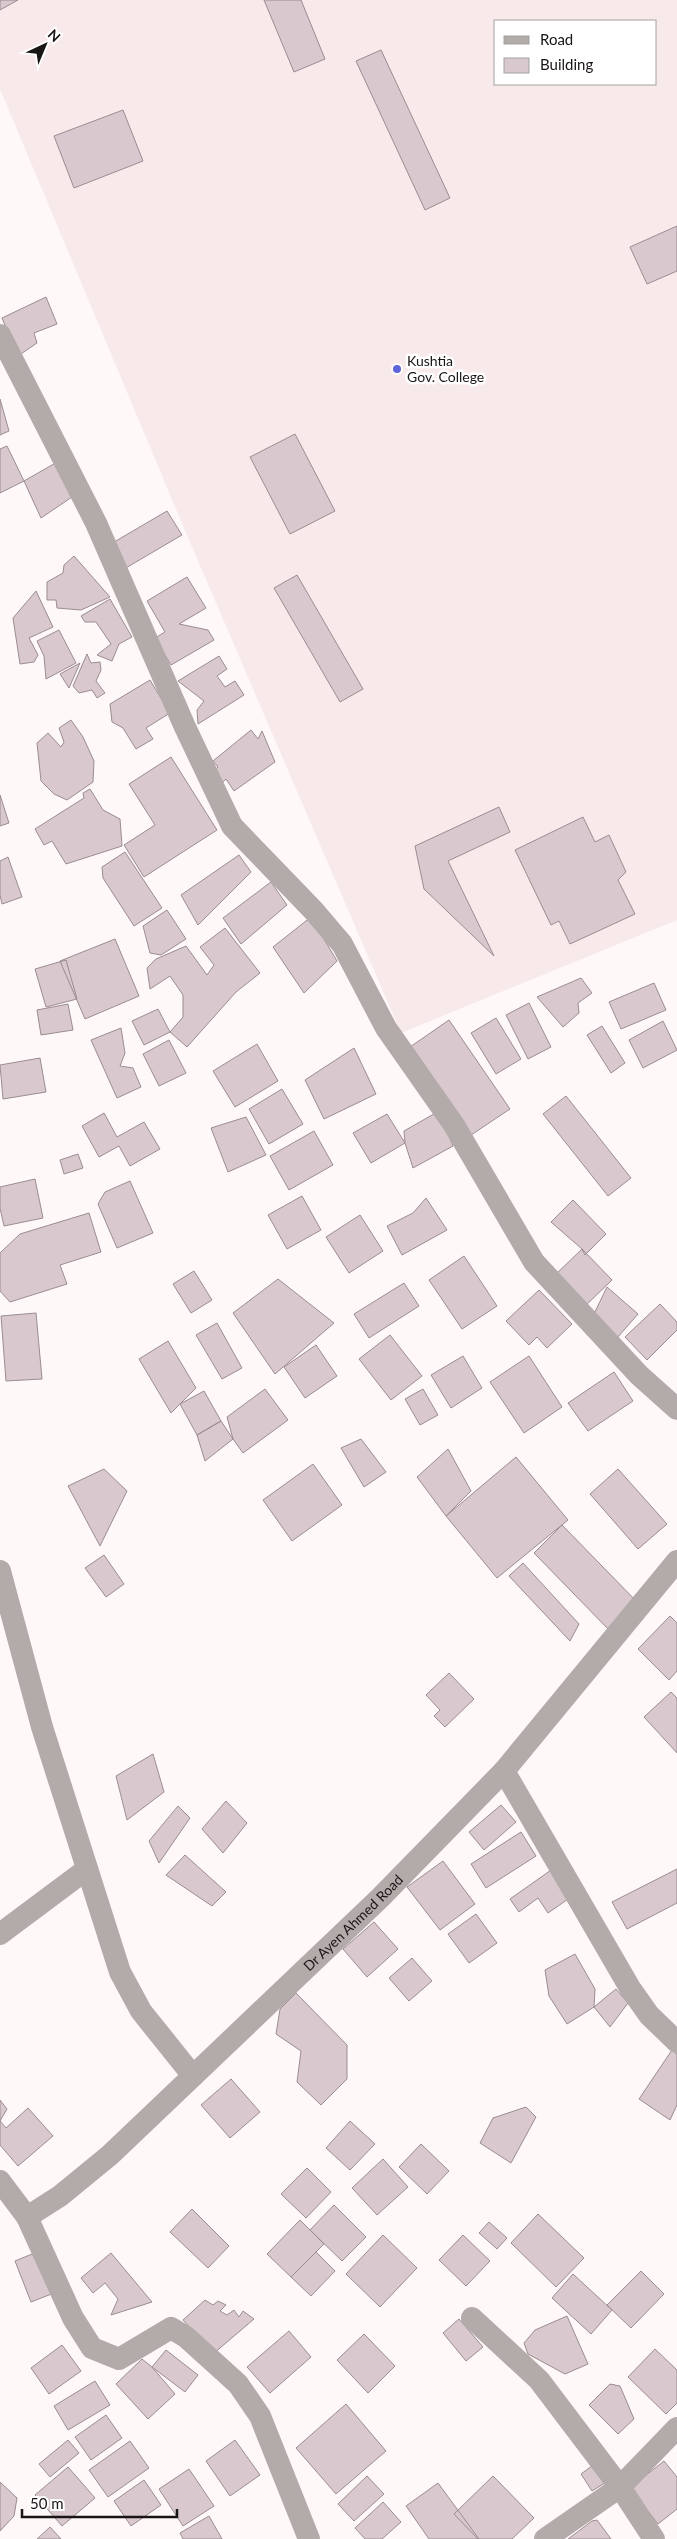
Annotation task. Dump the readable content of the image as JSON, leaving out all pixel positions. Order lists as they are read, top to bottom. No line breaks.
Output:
{"streets":{"street":["Dr Ayen Ahmed Road"]},"places":["Kushtia Gov. College"],"legend":["Road","Building"],"scale_bar":"50 m","north":"top right"}
